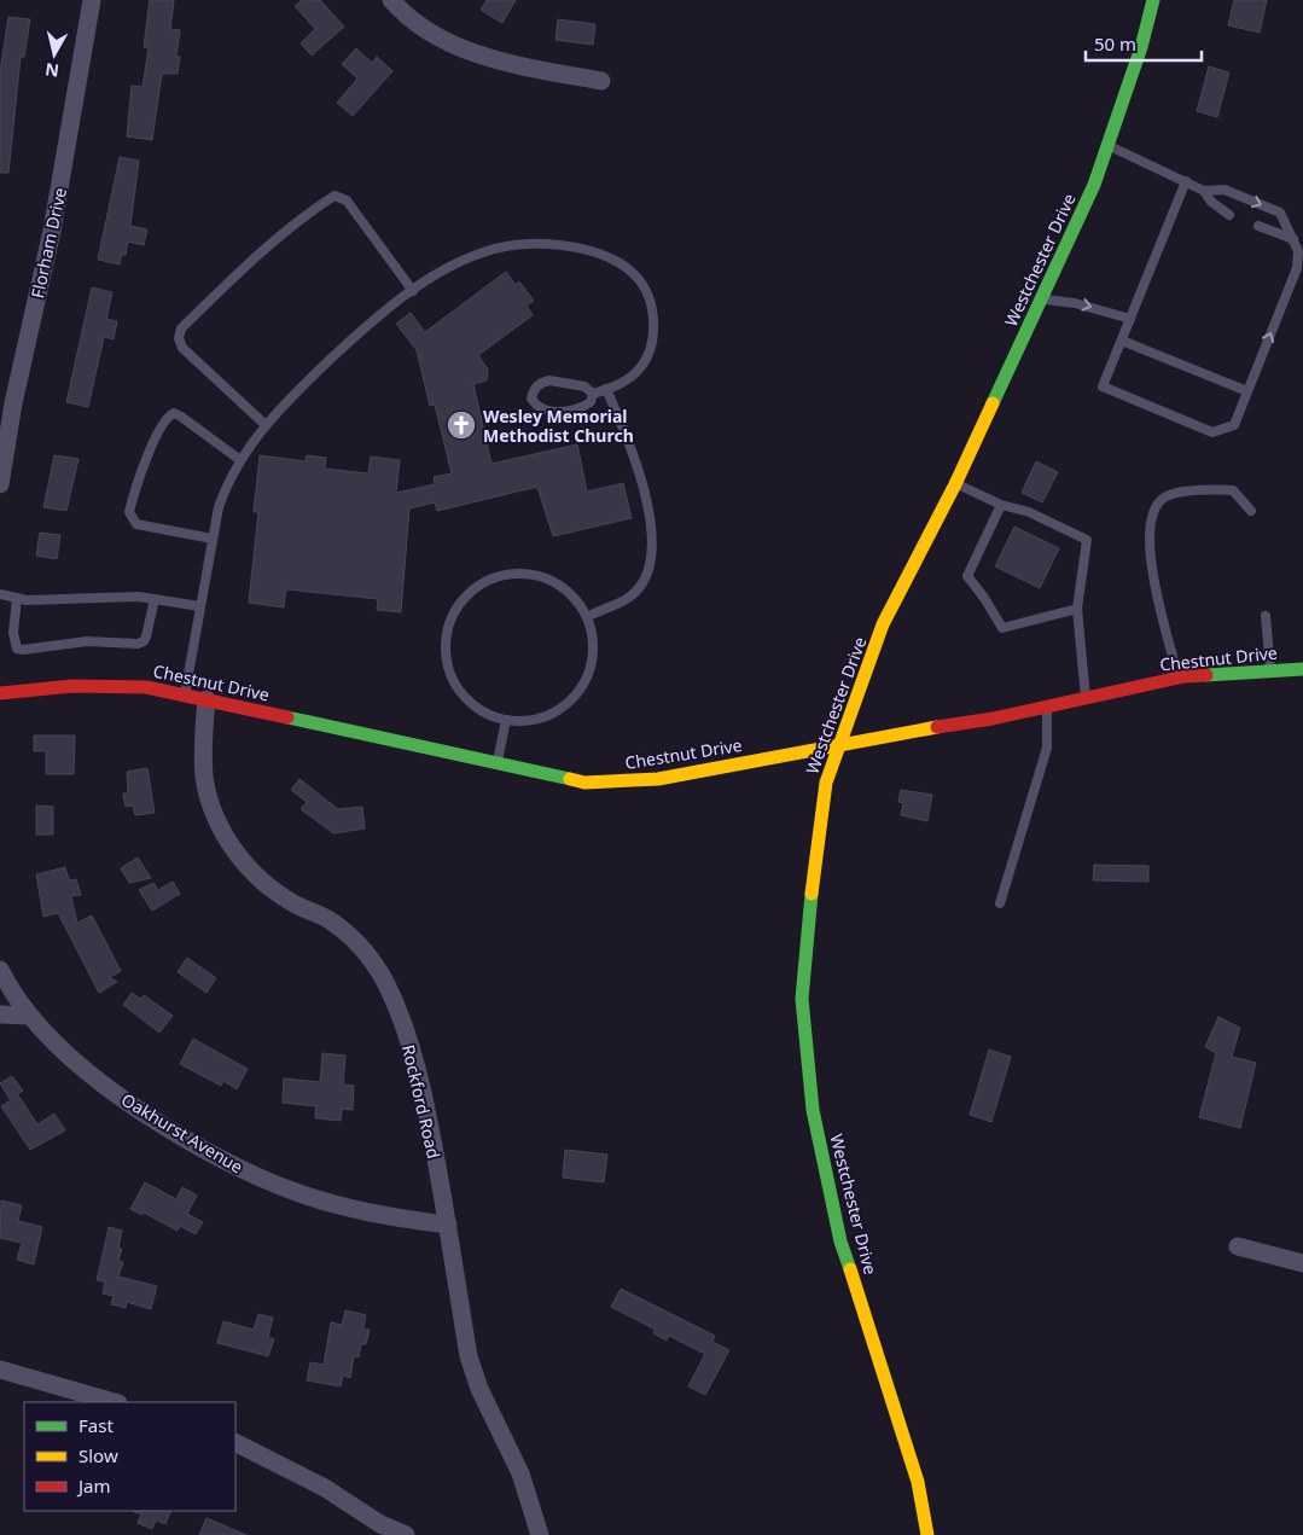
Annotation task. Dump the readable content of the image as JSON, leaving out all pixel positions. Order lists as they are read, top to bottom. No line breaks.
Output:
{"streets":{"main road":["Westchester Drive","Chestnut Drive"],"street":["Florham Drive","Rockford Road","Oakhurst Avenue"]},"crossings":[["Westchester Drive","Chestnut Drive"],["Chestnut Drive","Rockford Road"],["Rockford Road","Oakhurst Avenue"]],"places":{"church":["Wesley Memorial Methodist Church"]},"legend":["Fast","Slow","Jam"],"scale_bar":"50 m","north":"bottom"}
